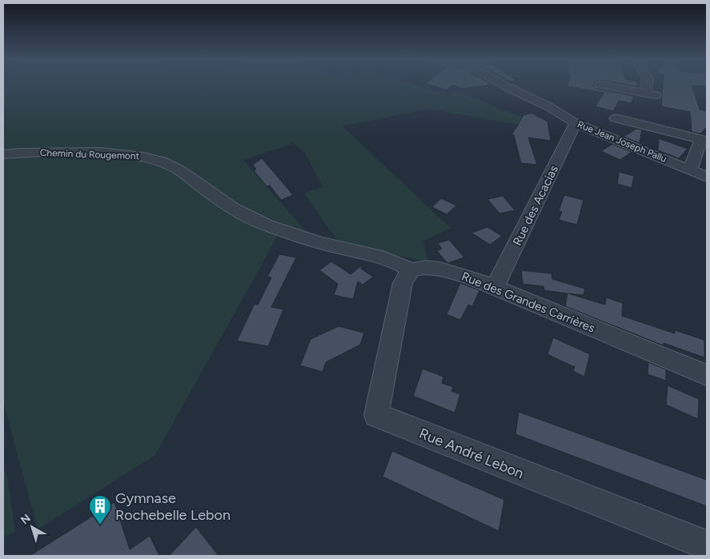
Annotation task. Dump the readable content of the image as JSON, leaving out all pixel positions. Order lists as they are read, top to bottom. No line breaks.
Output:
{"streets":{"street":["Rue Jean Joseph Pallu","Chemin du Rougemont","Rue des Acacias","Rue des Grandes Carrières","Rue André Lebon"]},"crossings":[["Rue Jean Joseph Pallu","Rue des Acacias"],["Chemin du Rougemont","Rue des Grandes Carrières"],["Chemin du Rougemont","Rue André Lebon"],["Rue des Acacias","Rue des Grandes Carrières"],["Rue des Grandes Carrières","Rue André Lebon"]],"places":{"building":["Gymnase Rochebelle Lebon"]},"north":"top left"}
